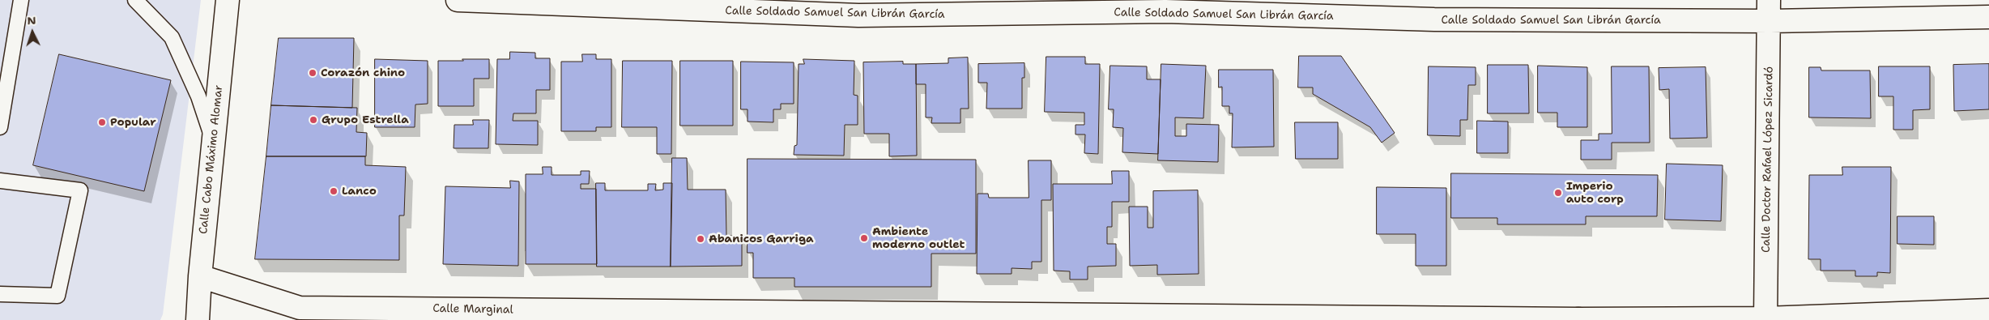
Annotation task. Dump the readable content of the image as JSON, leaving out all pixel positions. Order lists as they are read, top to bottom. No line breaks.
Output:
{"streets":{"street":["Calle Soldado Samuel San Librán García","Calle Cabo Máximo Alomar","Calle Doctor Rafael López Sicardó","Calle Marginal"]},"crossings":[["Calle Soldado Samuel San Librán García","Calle Doctor Rafael López Sicardó"],["Calle Cabo Máximo Alomar","Calle Marginal"],["Calle Doctor Rafael López Sicardó","Calle Marginal"]],"places":["Corazón chino","Grupo Estrella","Popular","Lanco","Imperio auto corp","Ambiente moderno outlet","Abanicos Garriga"],"north":"top"}
